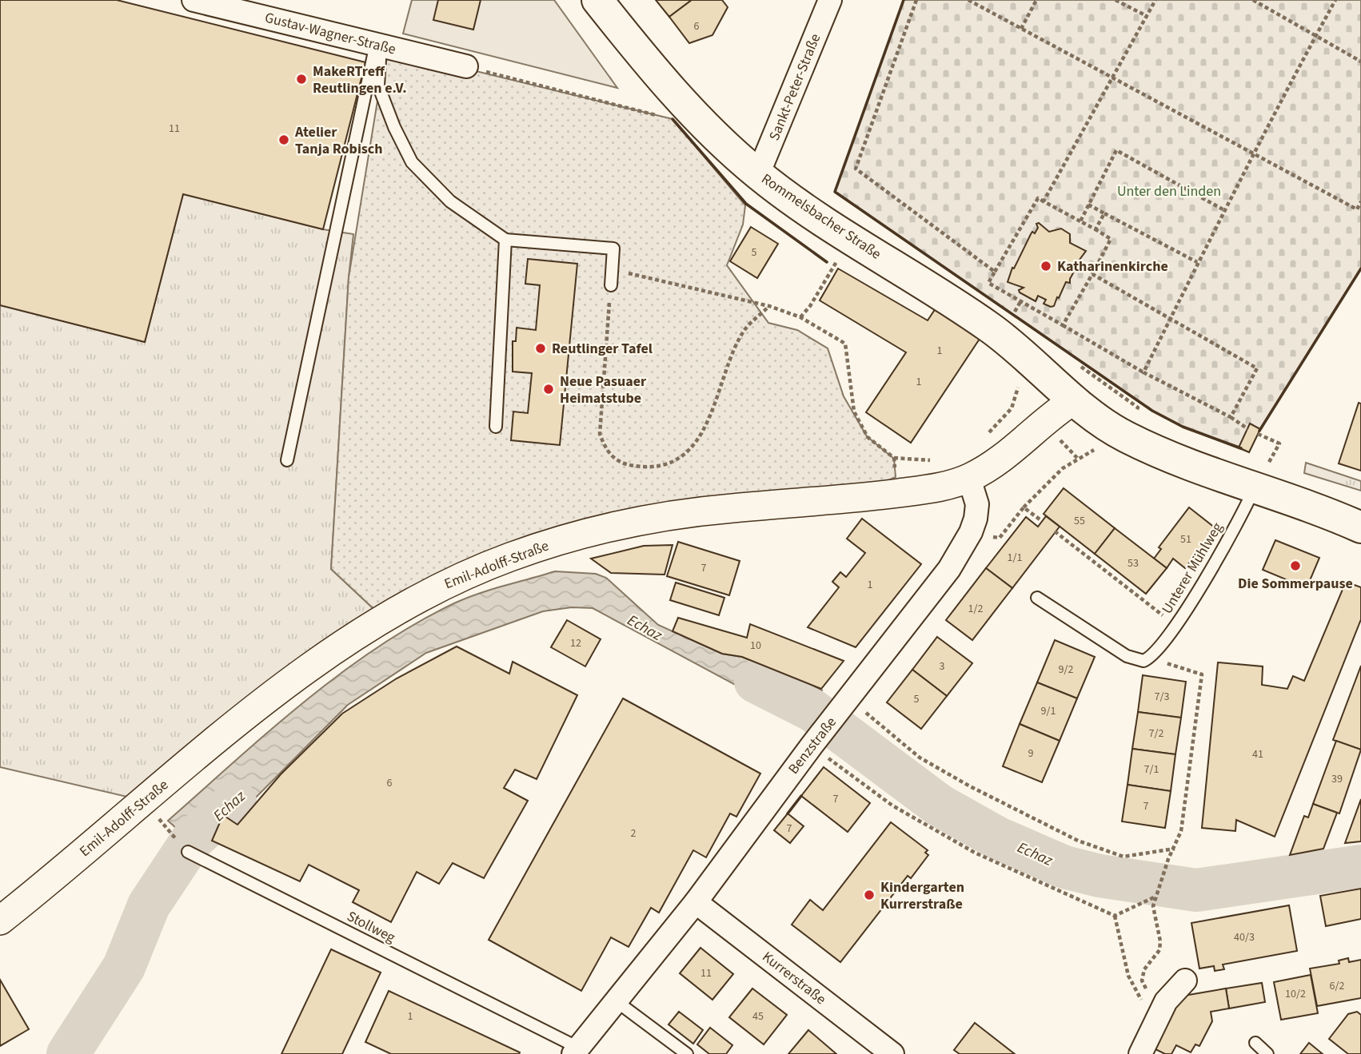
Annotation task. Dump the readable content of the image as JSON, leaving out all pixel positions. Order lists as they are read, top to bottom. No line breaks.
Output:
{"streets":{"main road":["Rommelsbacher Straße"],"street":["Gustav-Wagner-Straße","Sankt-Peter-Straße","Emil-Adolff-Straße","Benzstraße","Kurrerstraße"],"lane":["Unterer Mühlweg","Stollweg"]},"crossings":[["Sankt-Peter-Straße","Rommelsbacher Straße"],["Rommelsbacher Straße","Emil-Adolff-Straße"],["Emil-Adolff-Straße","Benzstraße"],["Benzstraße","Stollweg"],["Benzstraße","Kurrerstraße"]],"water":["Echaz"],"parks":["Unter den Linden"],"places":["MakeRTreff Reutlingen e.V.","Atelier Tanja Robisch","Katharinenkirche","Reutlinger Tafel","Neue Pasuaer Heimatstube","Die Sommerpause","Kindergarten Kurrerstraße"],"house_numbers":["6","11","5","1","1","55","51","1/1","53","7","1","1/2","12","10","3","9/2","7/3","5","9/1","7/2","9","41","7/1","39","6","7","7","7","2","40/3","11","6/2","10/2","1","45"]}
